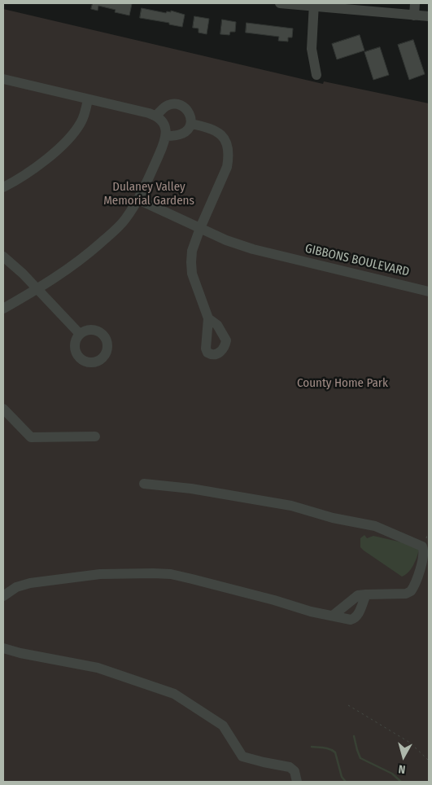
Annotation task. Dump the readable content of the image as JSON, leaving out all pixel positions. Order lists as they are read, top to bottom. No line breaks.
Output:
{"streets":{"street":["GIBBONS BOULEVARD"]},"parks":["Dulaney Valley Memorial Gardens","County Home Park"],"north":"bottom"}
